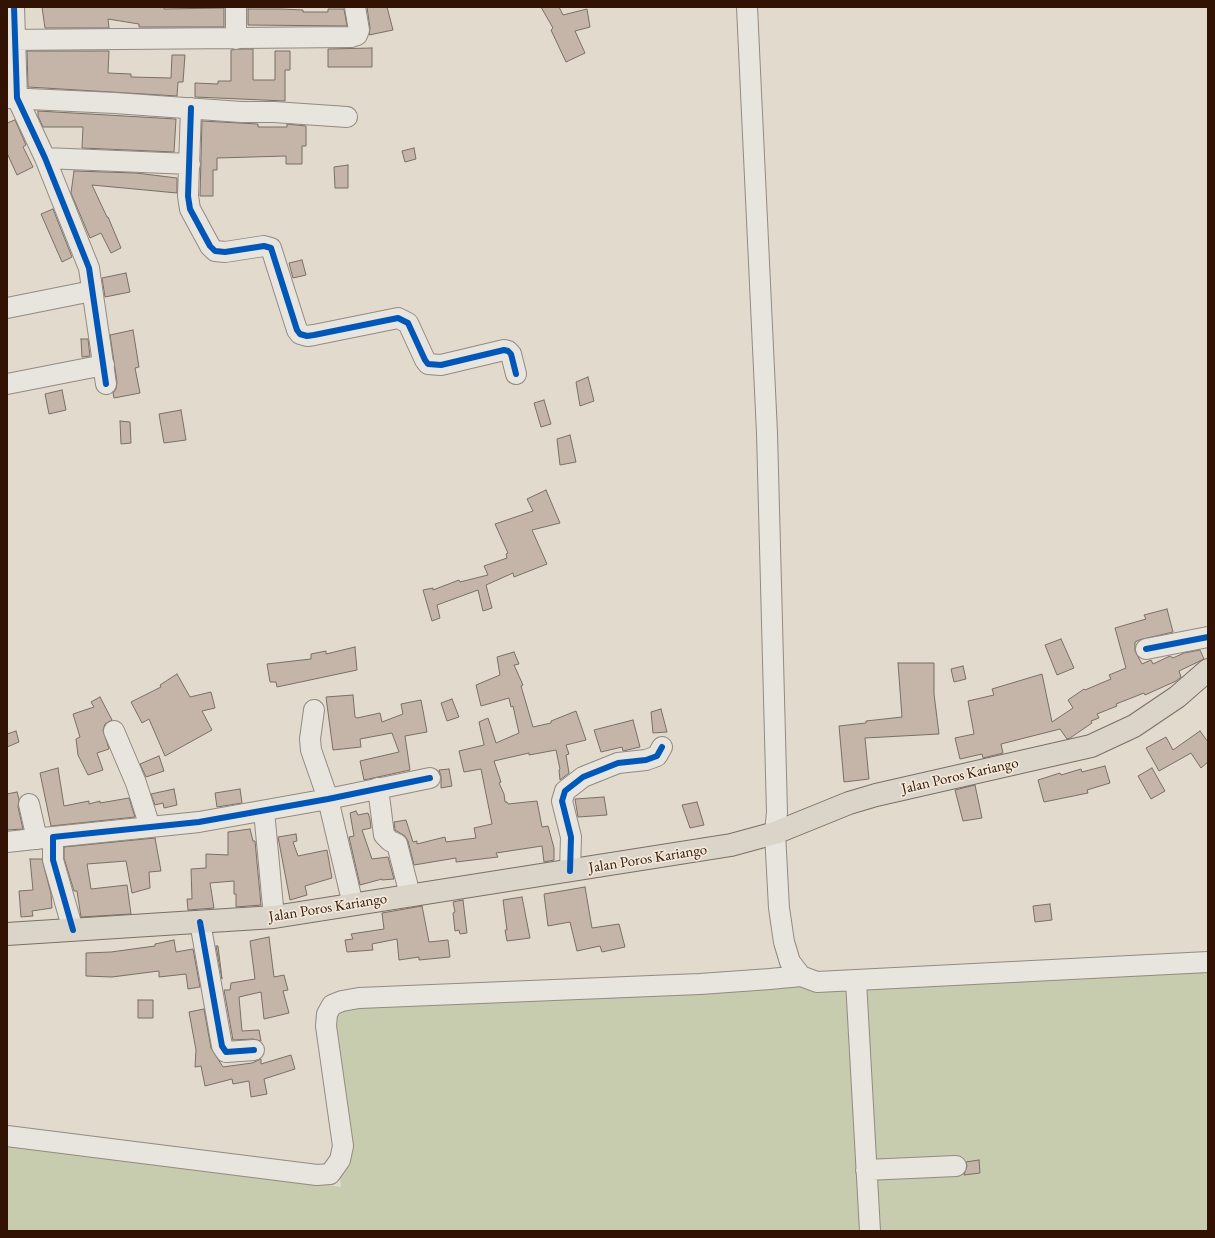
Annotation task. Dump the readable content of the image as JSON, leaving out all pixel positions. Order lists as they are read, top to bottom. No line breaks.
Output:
{"streets":{"main road":["Jalan Poros Kariango"]}}
